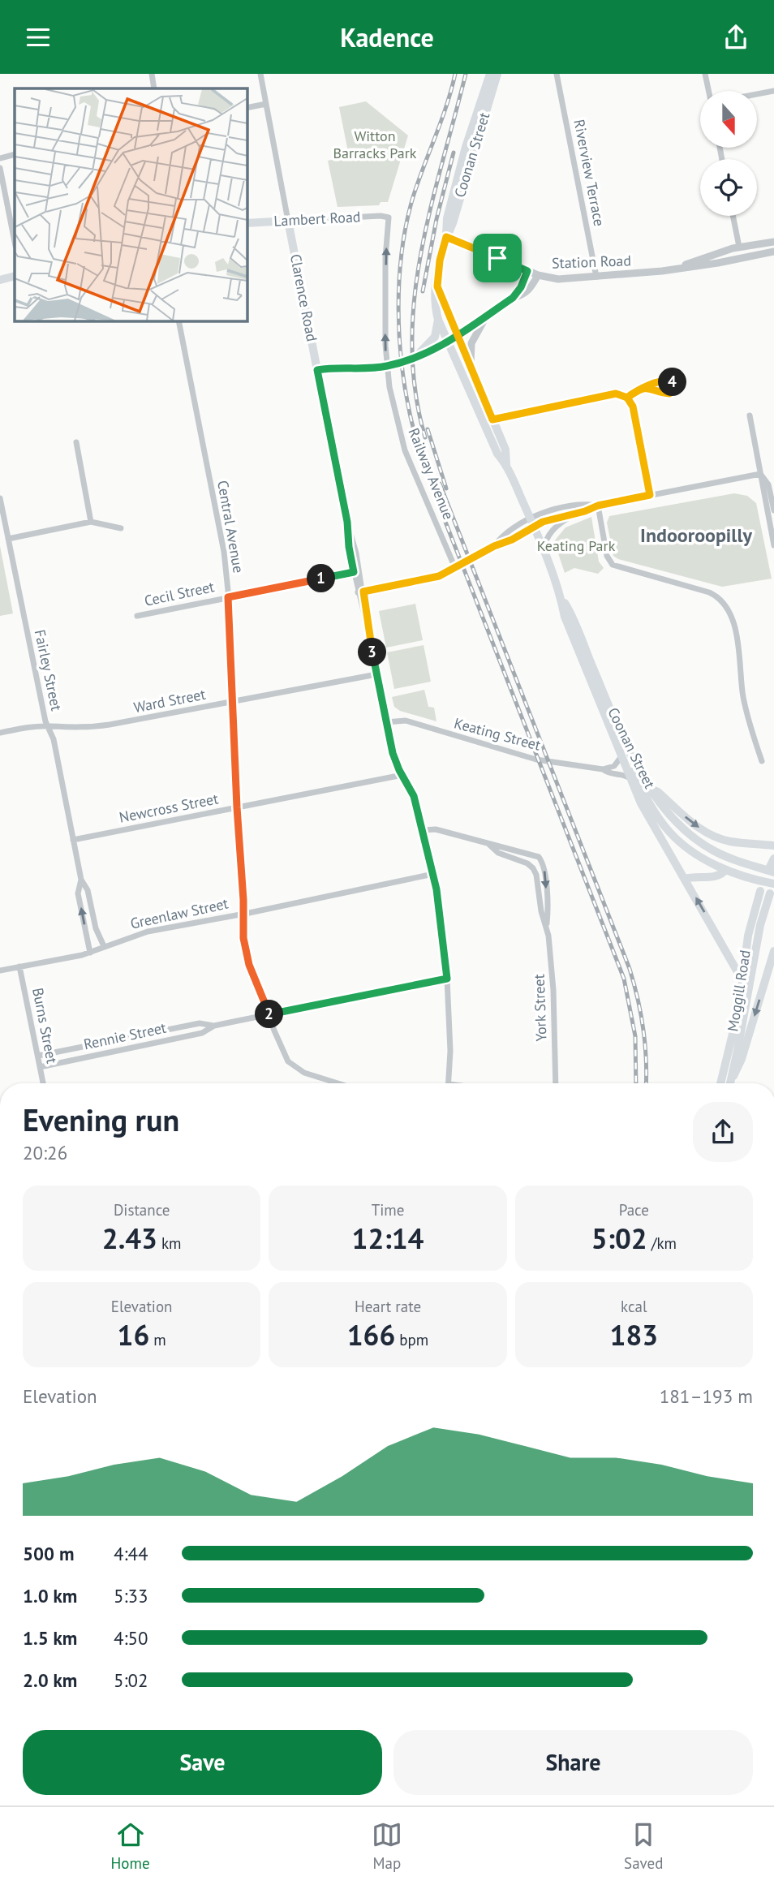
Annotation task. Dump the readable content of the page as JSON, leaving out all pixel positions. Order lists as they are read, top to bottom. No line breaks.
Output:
{"streets":{"main road":["Coonan Street","Lambert Road","Clarence Road","Moggill Road"],"street":["Riverview Terrace","Station Road","Railway Avenue","Central Avenue","Cecil Street","Fairley Street","Ward Street","Keating Street","Newcross Street","Greenlaw Street","York Street","Burns Street","Rennie Street"]},"crossings":[["Coonan Street","Station Road"],["Coonan Street","Keating Street"],["Coonan Street","Moggill Road"],["Riverview Terrace","Station Road"],["Lambert Road","Clarence Road"],["Lambert Road","Railway Avenue"],["Clarence Road","Cecil Street"],["Clarence Road","Ward Street"],["Clarence Road","Keating Street"],["Clarence Road","Newcross Street"],["Clarence Road","Greenlaw Street"],["Clarence Road","York Street"],["Clarence Road","Rennie Street"],["Central Avenue","Cecil Street"],["Central Avenue","Ward Street"],["Central Avenue","Newcross Street"],["Central Avenue","Greenlaw Street"],["Central Avenue","Rennie Street"],["Fairley Street","Ward Street"],["Fairley Street","Newcross Street"],["Fairley Street","Greenlaw Street"],["Greenlaw Street","Burns Street"],["Burns Street","Rennie Street"]],"one_way":["Railway Avenue"],"districts":["Indooroopilly"],"parks":["Witton Barracks Park","Keating Park"],"north":"bottom","page":{"header":"Kadence","pins":["4","1","3","2"],"heading":["Evening run","20:26"],"stats":[["Distance","2.43 km"],["Time","12:14"],["Pace","5:02 /km"],["Elevation","16 m"],["Heart rate","166 bpm"],["kcal","183"]],"chart":["Elevation","181–193 m"],"list":[{"name":"500 m","note":"4:44"},{"name":"1.0 km","note":"5:33"},{"name":"1.5 km","note":"4:50"},{"name":"2.0 km","note":"5:02"}],"buttons":["Save","Share"],"tabs":["Home","Map","Saved"]}}
